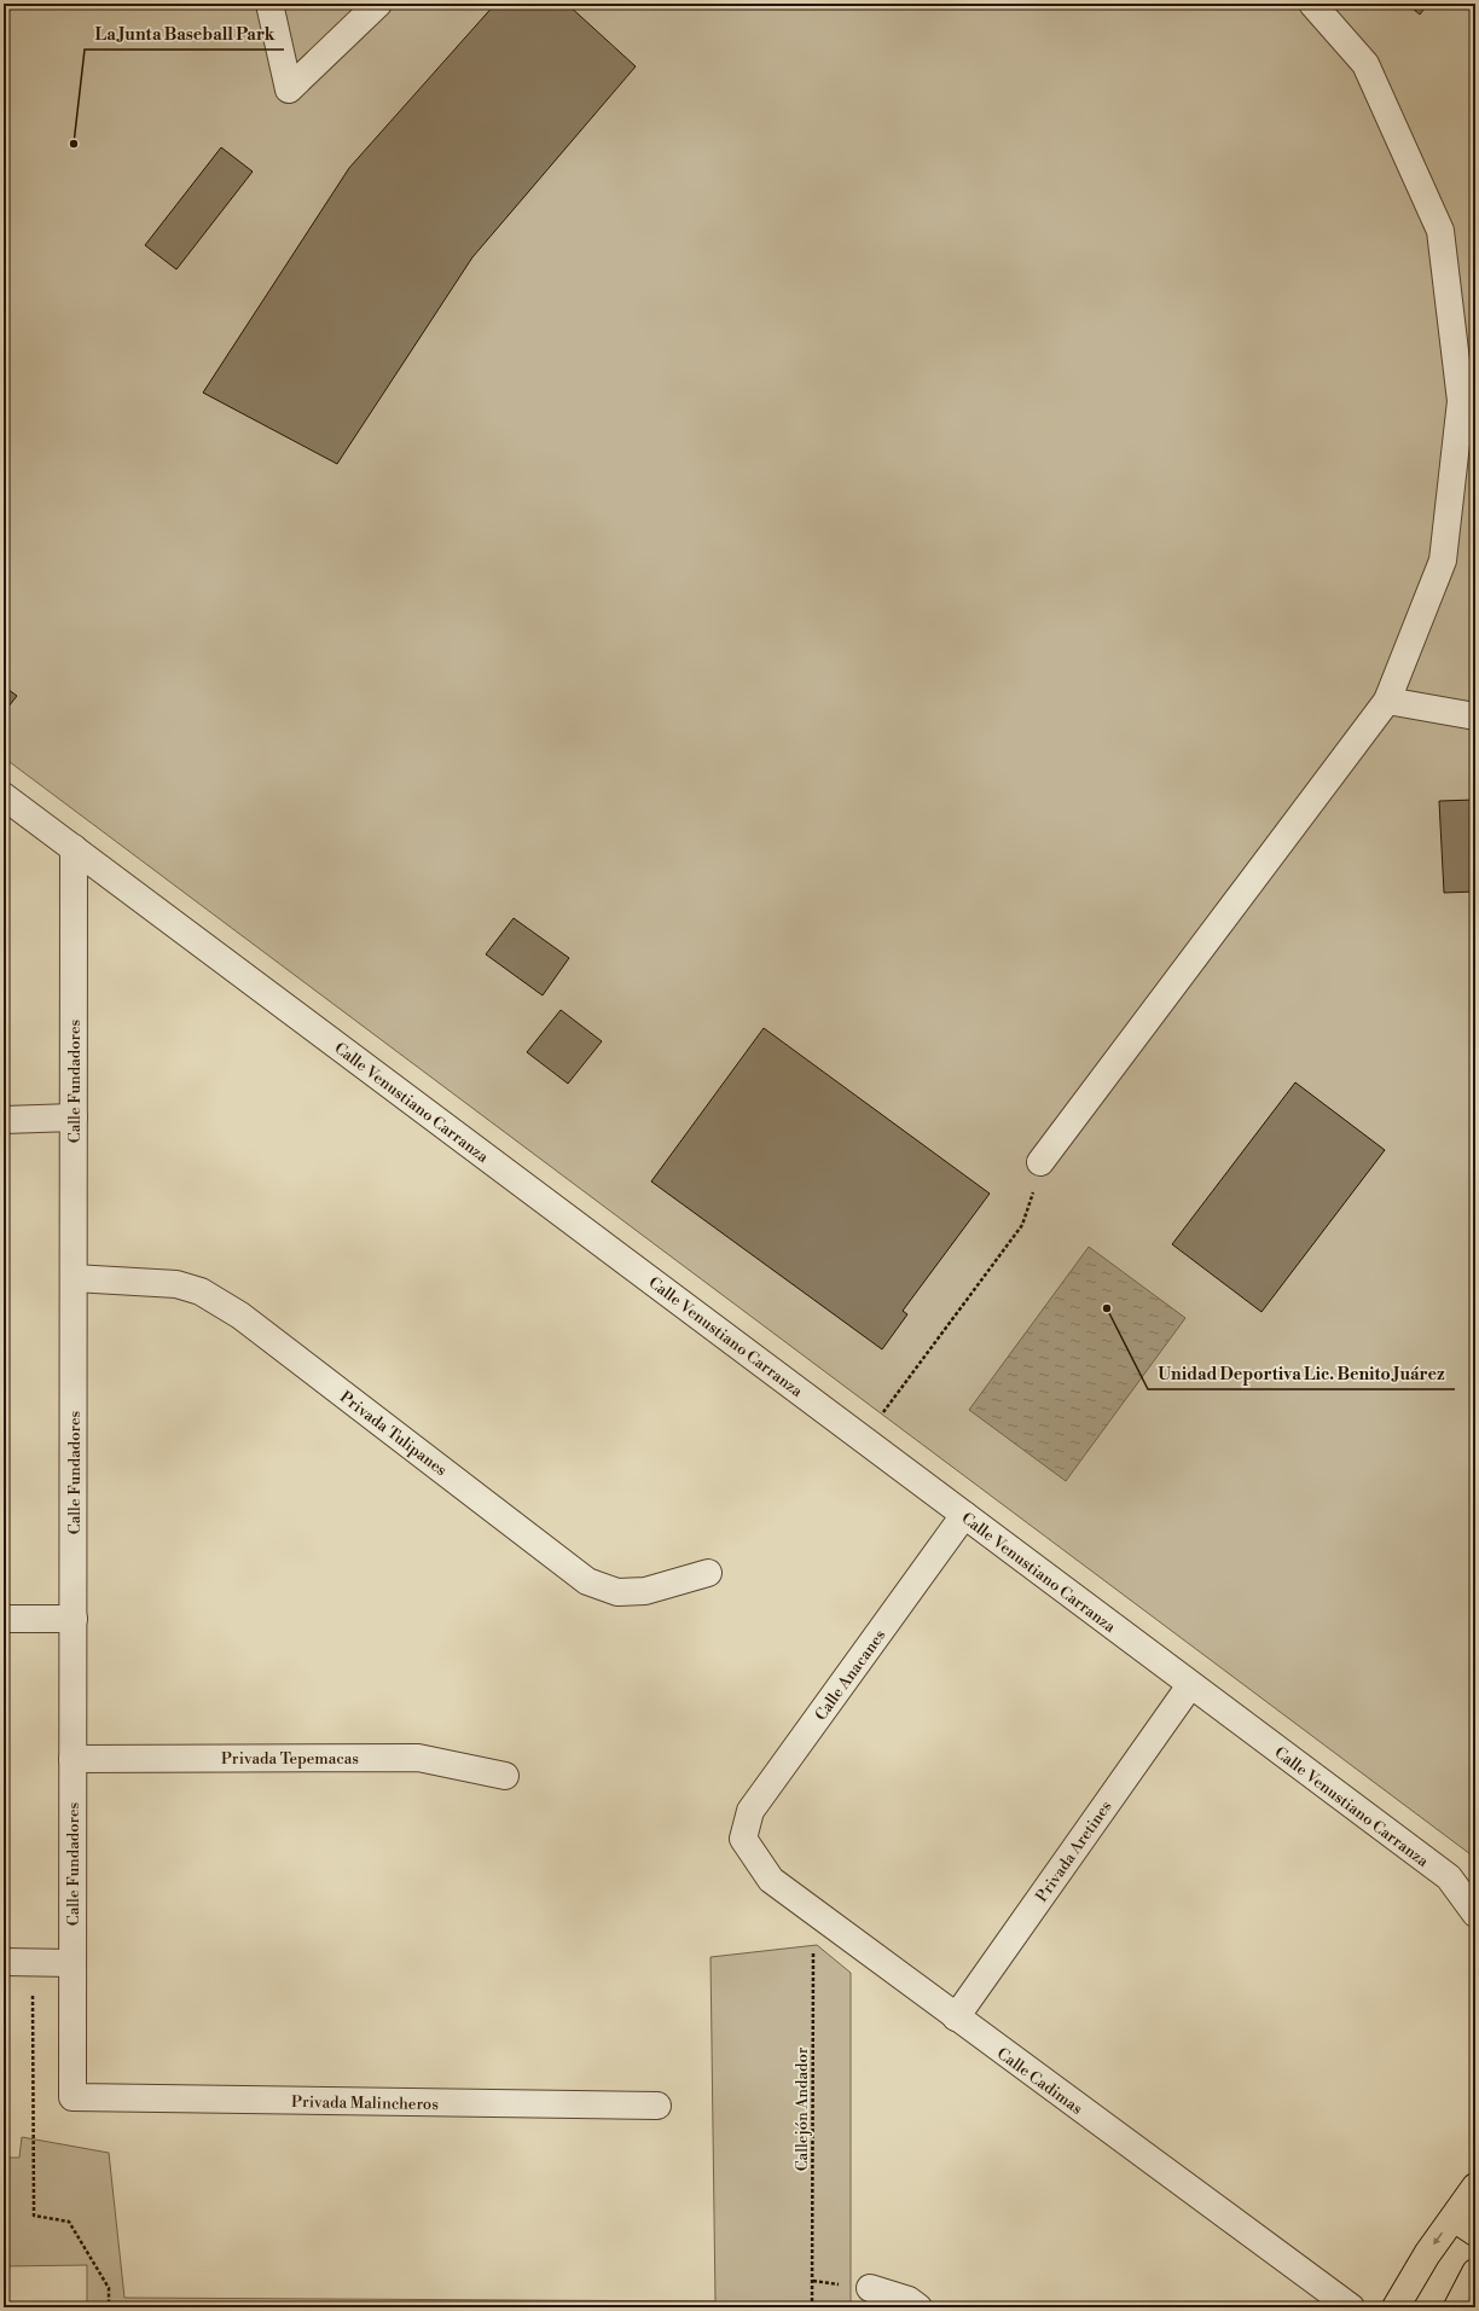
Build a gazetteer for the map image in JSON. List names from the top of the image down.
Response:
{
  "streets": {
    "street": [
      "Calle Fundadores",
      "Calle Venustiano Carranza",
      "Privada Tulipanes",
      "Calle Anacanes",
      "Privada Tepemacas",
      "Privada Aretines",
      "Calle Cadimas",
      "Privada Malincheros"
    ],
    "path": ["Callejón Andador"]
  },
  "crossings": [
    ["Calle Fundadores", "Calle Venustiano Carranza"],
    ["Calle Fundadores", "Privada Tulipanes"],
    ["Calle Fundadores", "Privada Tepemacas"],
    ["Calle Fundadores", "Privada Malincheros"],
    ["Calle Venustiano Carranza", "Calle Anacanes"],
    ["Calle Venustiano Carranza", "Privada Aretines"],
    ["Calle Anacanes", "Calle Cadimas"],
    ["Privada Aretines", "Calle Cadimas"],
    ["Calle Cadimas", "Callejón Andador"]
  ],
  "places": ["La Junta Baseball Park", "Unidad Deportiva Lic. Benito Juárez"]
}
